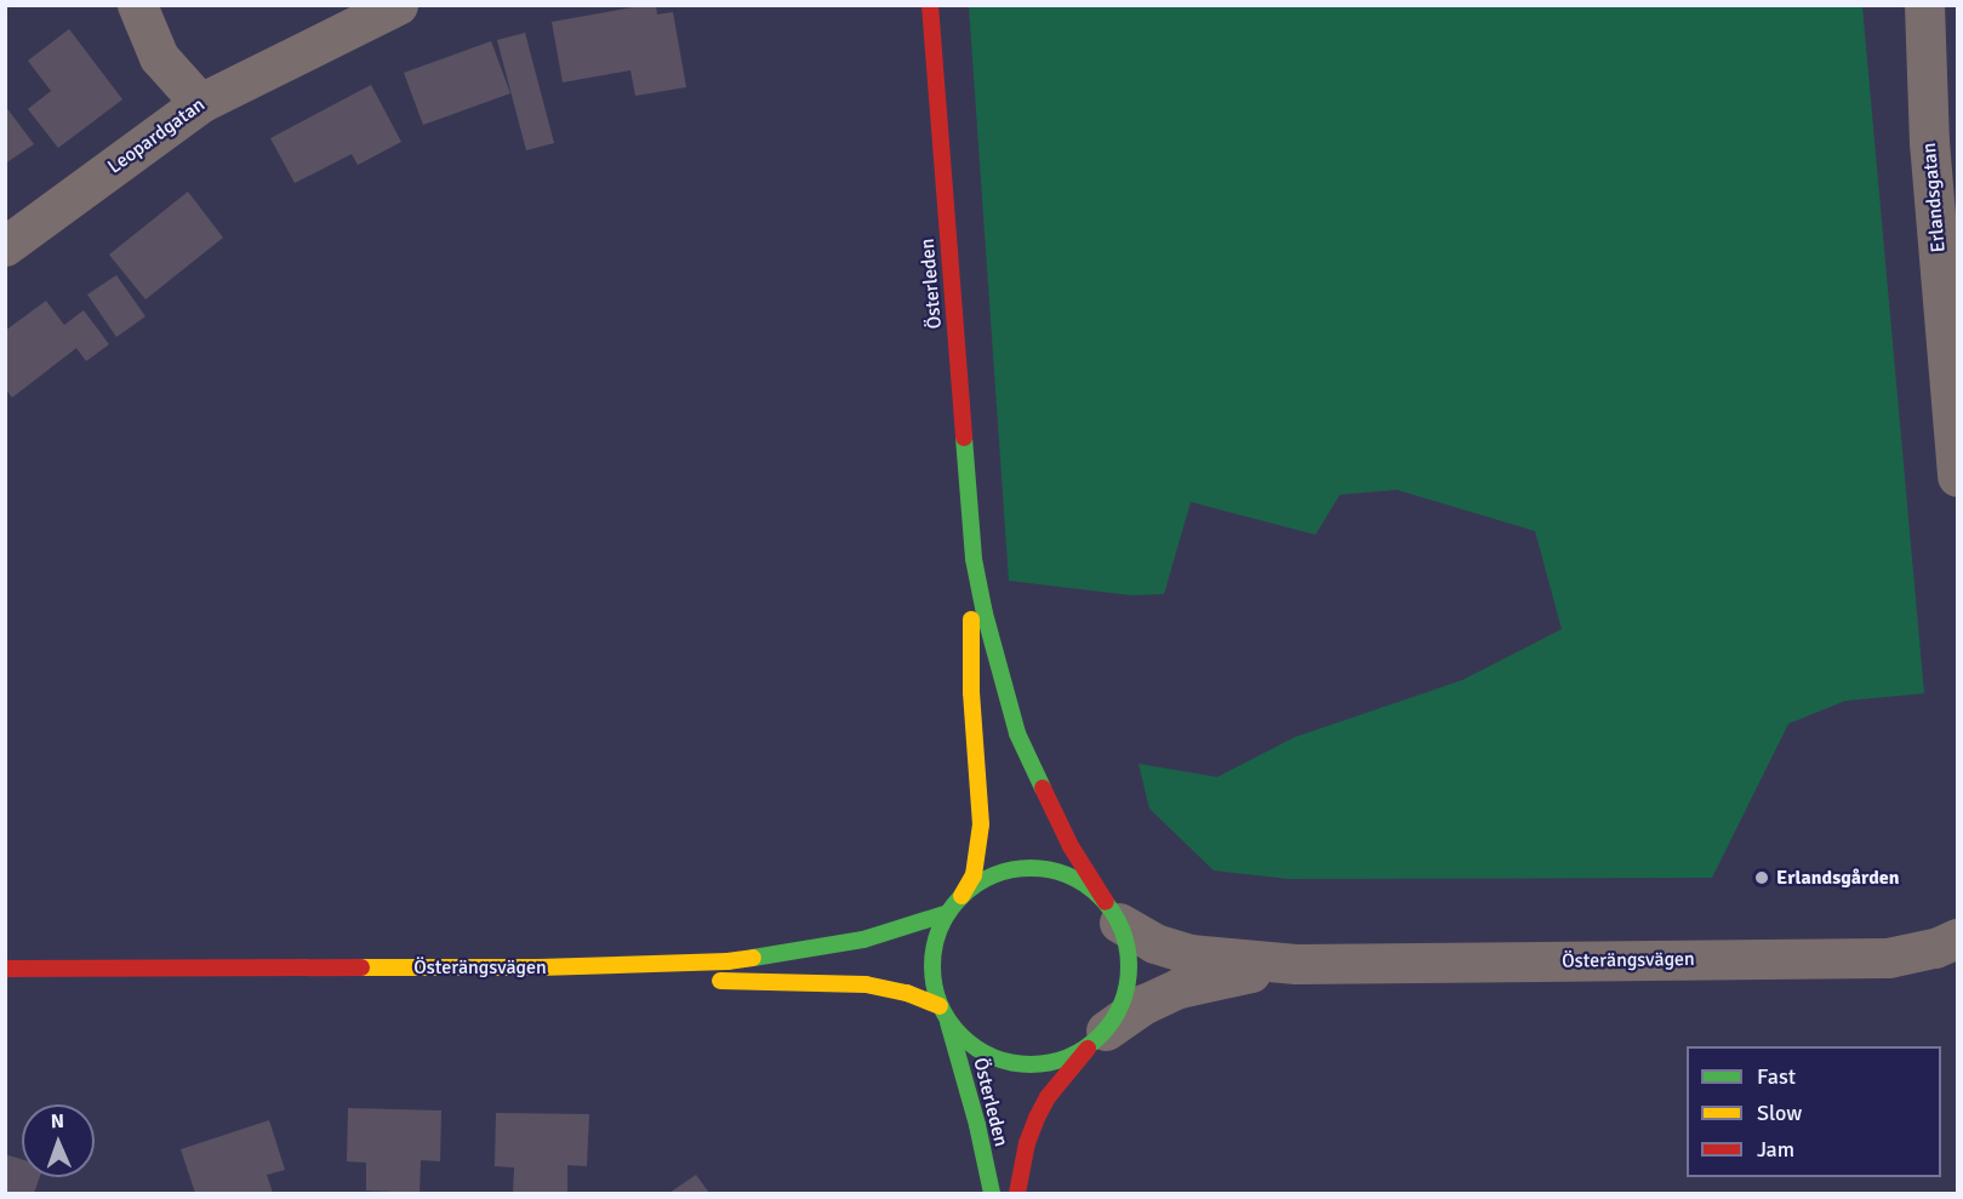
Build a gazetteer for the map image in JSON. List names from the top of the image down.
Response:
{
  "streets": {
    "main road": ["Österleden", "Österängsvägen"],
    "street": ["Leopardgatan", "Erlandsgatan"]
  },
  "crossings": [
    ["Österleden", "Österängsvägen"]
  ],
  "places": ["Erlandsgården"],
  "legend": ["Fast", "Slow", "Jam"],
  "north": "top"
}
